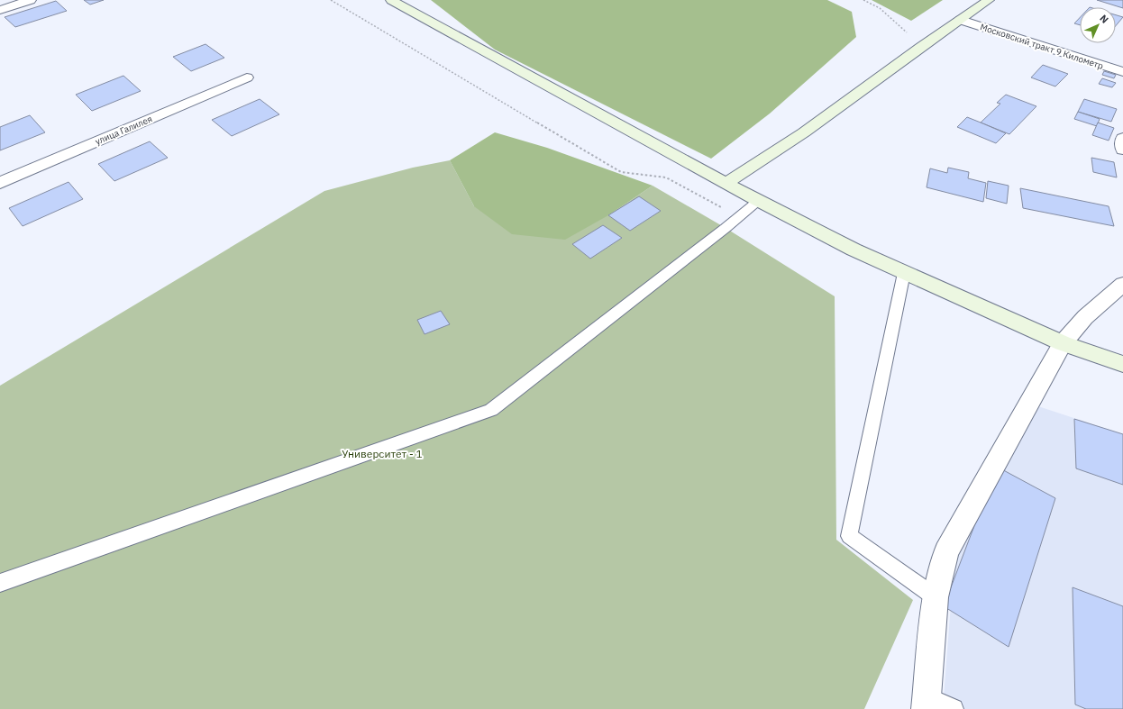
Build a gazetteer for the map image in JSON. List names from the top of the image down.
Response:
{
  "streets": {
    "street": ["Московский тракт 9 Километр", "улица Галилея"]
  },
  "parks": ["Университет - 1"],
  "north": "top right"
}
